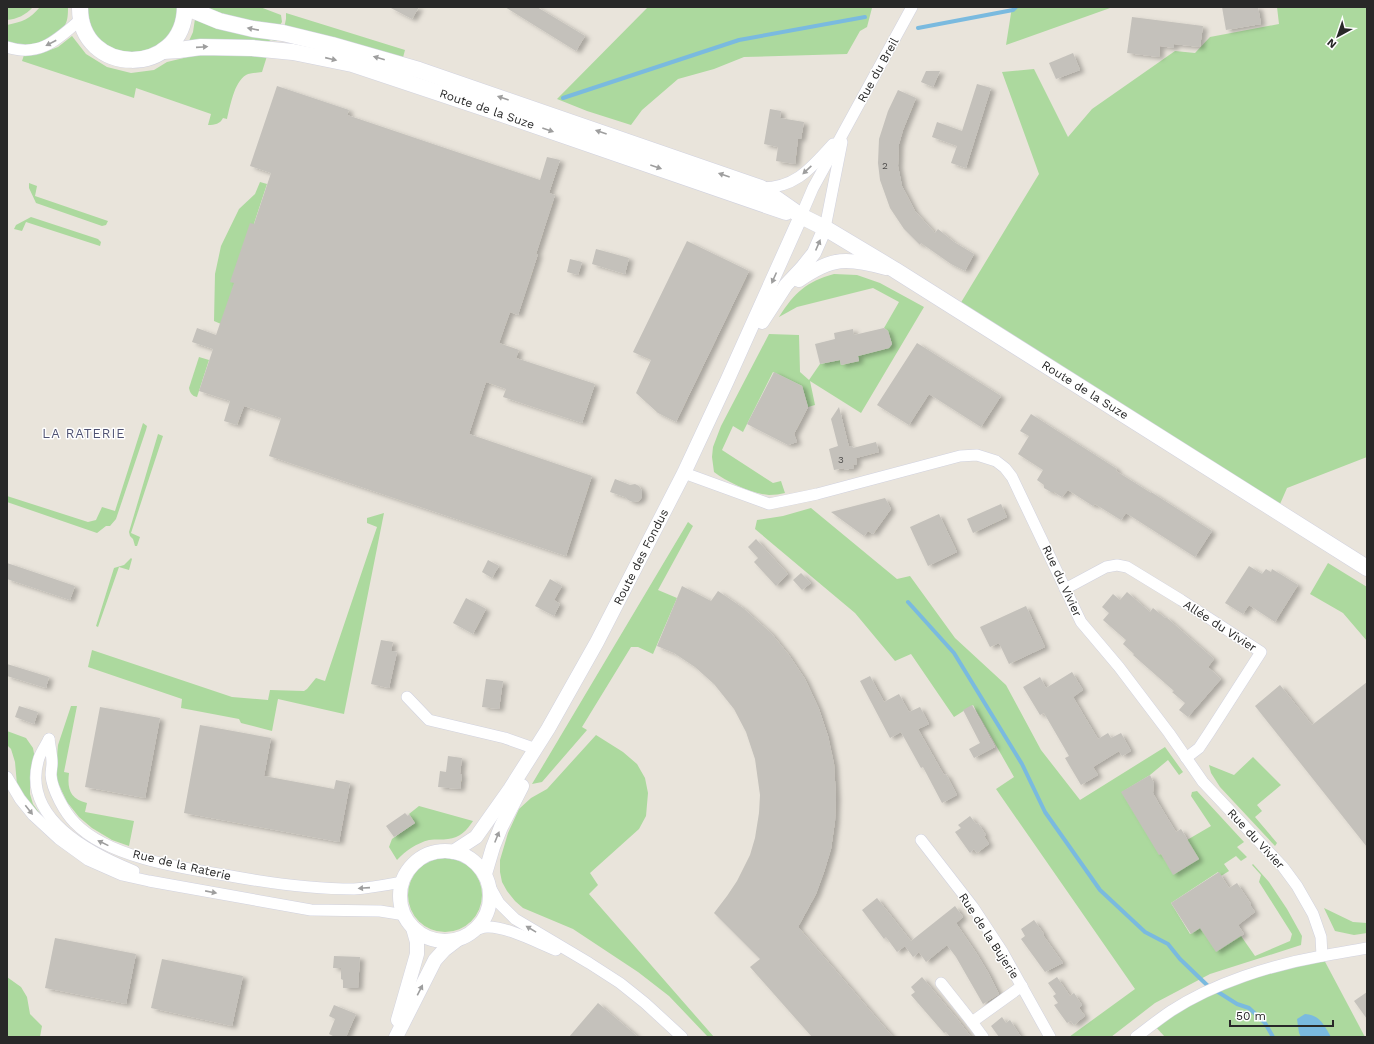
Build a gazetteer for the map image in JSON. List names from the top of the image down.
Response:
{
  "streets": {
    "main road": ["Route de la Suze"],
    "street": [
      "Rue du Breil",
      "Route des Fondus",
      "Rue du Vivier",
      "Allée du Vivier",
      "Rue de la Raterie",
      "Rue de la Bujerie"
    ]
  },
  "crossings": [
    ["Rue du Breil", "Route de la Suze"],
    ["Rue du Breil", "Route des Fondus"],
    ["Route de la Suze", "Route des Fondus"],
    ["Route des Fondus", "Rue du Vivier"],
    ["Route des Fondus", "Rue de la Raterie"],
    ["Rue du Vivier", "Allée du Vivier"]
  ],
  "districts": ["LA RATERIE"],
  "house_numbers": ["2", "3"],
  "scale_bar": "50 m",
  "north": "bottom left"
}
